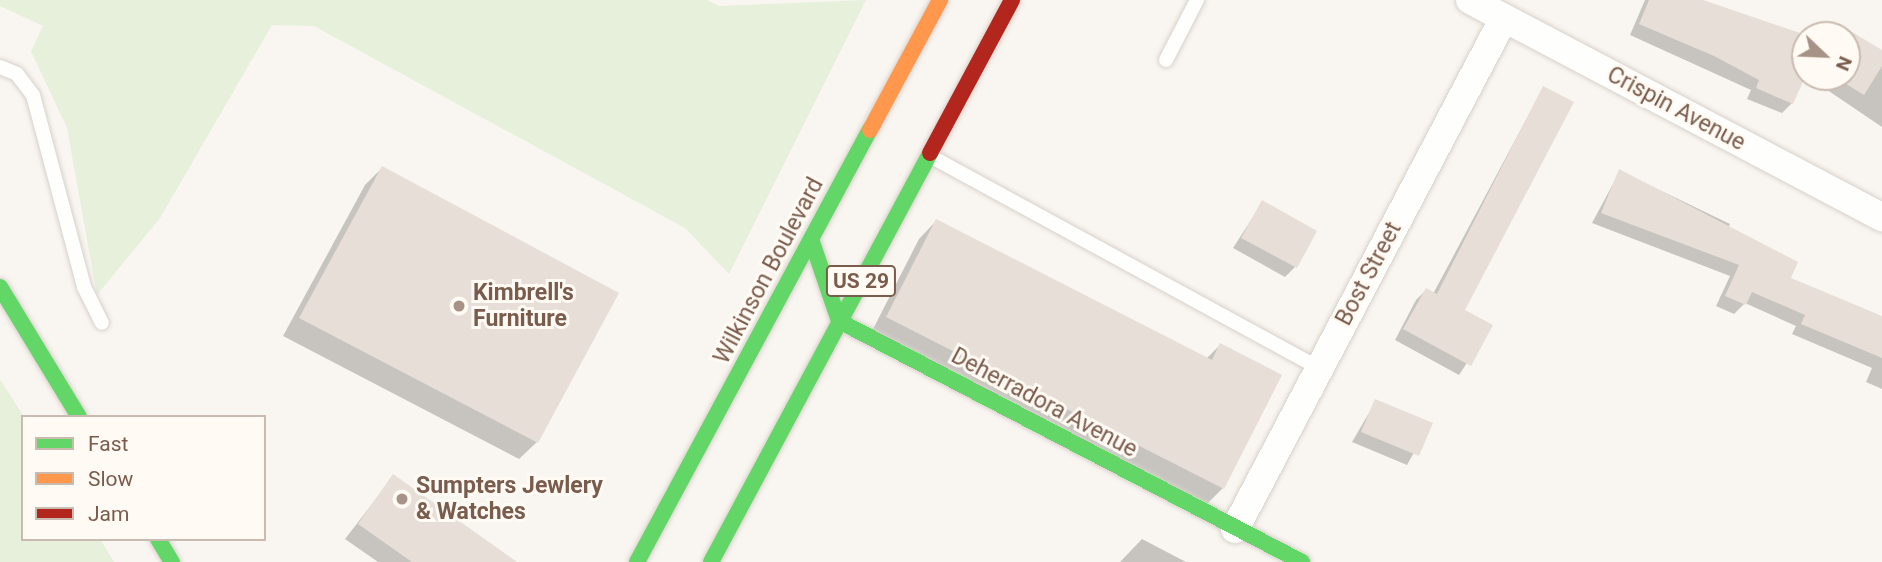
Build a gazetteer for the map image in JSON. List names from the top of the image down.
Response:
{
  "streets": {
    "main road": ["Wilkinson Boulevard", "US 29", "Deherradora Avenue"],
    "street": ["Crispin Avenue", "Bost Street"]
  },
  "crossings": [
    ["Crispin Avenue", "Bost Street"],
    ["Bost Street", "Deherradora Avenue"],
    ["US 29", "Deherradora Avenue"]
  ],
  "places": ["Kimbrell's Furniture", "Sumpters Jewlery & Watches"],
  "legend": ["Fast", "Slow", "Jam"],
  "north": "bottom right"
}
